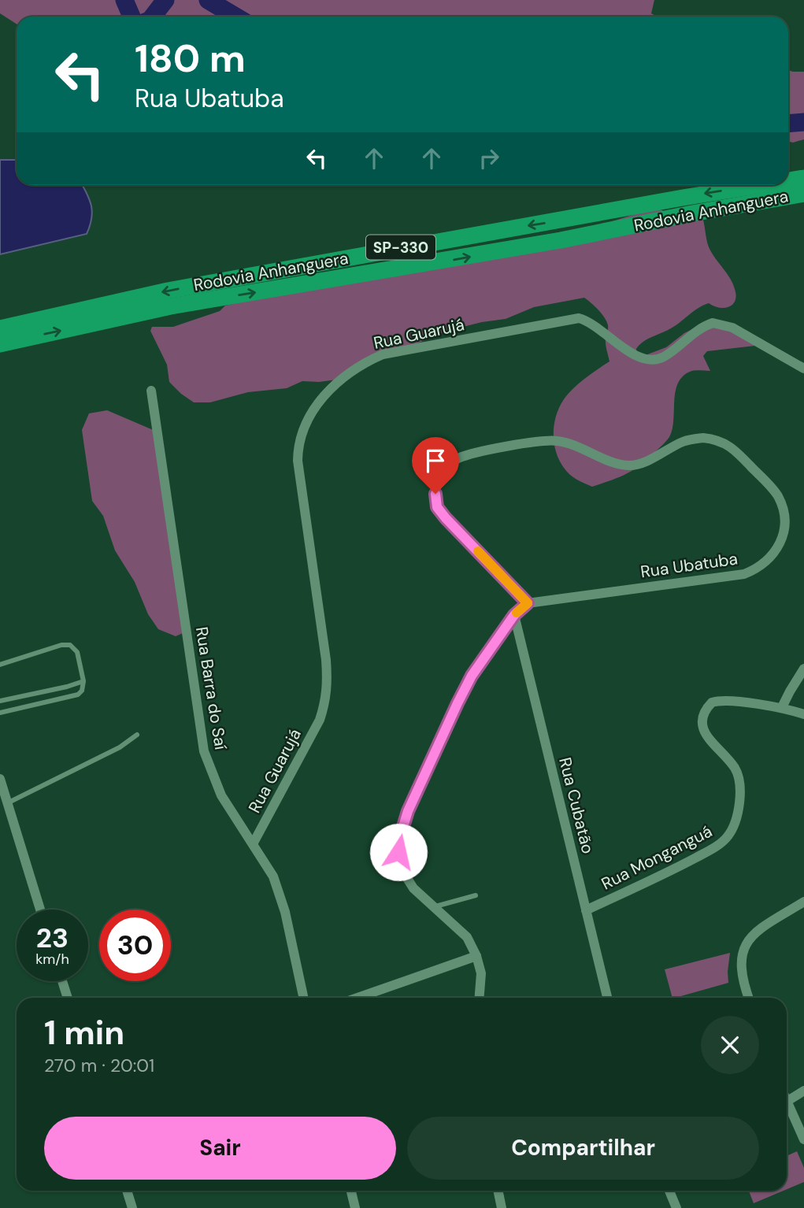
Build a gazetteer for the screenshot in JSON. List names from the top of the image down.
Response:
{
  "streets": {
    "highway": ["Rodovia Anhanguera", "SP-330"],
    "street": [
      "Rua Guarujá",
      "Rua Ubatuba",
      "Rua Barra do Saí",
      "Rua Cubatão",
      "Rua Monganguá"
    ]
  },
  "crossings": [
    ["Rua Guarujá", "Rua Barra do Saí"],
    ["Rua Cubatão", "Rua Monganguá"]
  ],
  "page": {
    "turn": ["180 m", "Rua Ubatuba"],
    "speed": "23 km/h",
    "limit": "30",
    "heading": ["1 min", "270 m · 20:01"],
    "buttons": ["Sair", "Compartilhar"]
  }
}
